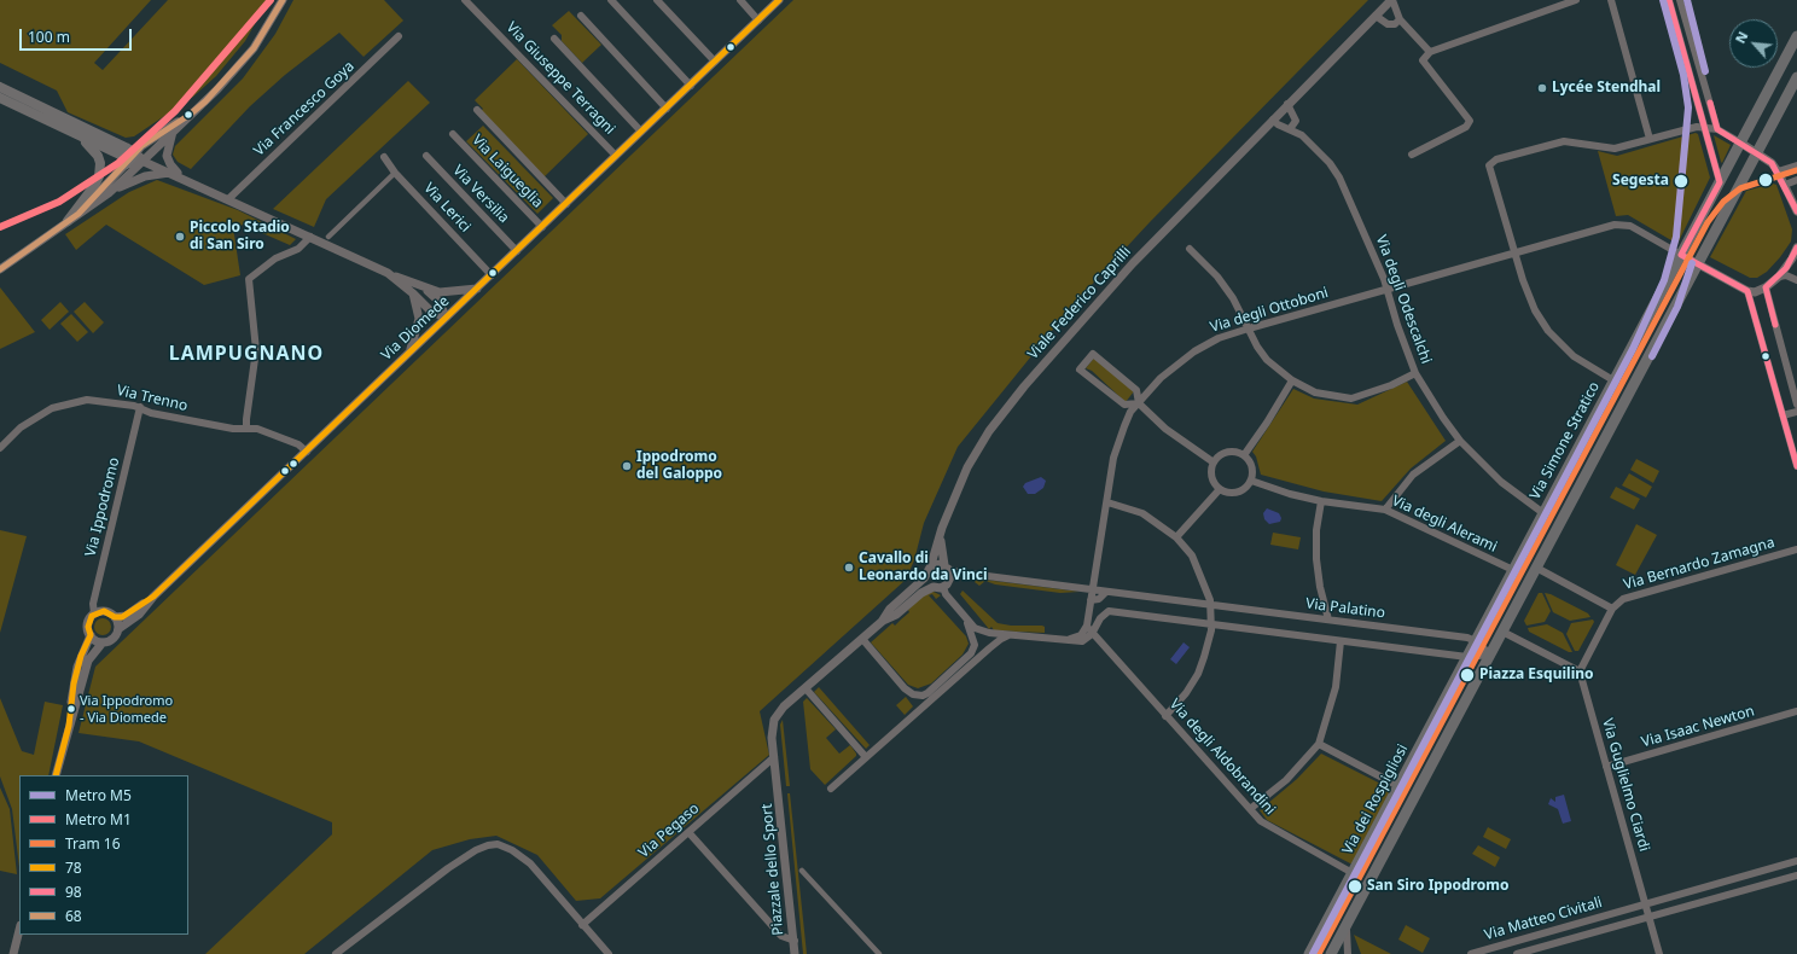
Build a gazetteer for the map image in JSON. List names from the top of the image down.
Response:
{
  "streets": {
    "main road": ["Via Simone Stratico", "Via dei Rospigliosi"],
    "street": [
      "Via Giuseppe Terragni",
      "Via Francesco Goya",
      "Via Laigueglia",
      "Via Versilia",
      "Via Lerici",
      "Via degli Odescalchi",
      "Viale Federico Caprilli",
      "Via degli Ottoboni",
      "Via Diomede",
      "Via Trenno",
      "Via Ippodromo",
      "Via degli Alerami",
      "Via Bernardo Zamagna",
      "Via Palatino",
      "Via Isaac Newton",
      "Via degli Aldobrandini",
      "Via Guglielmo Ciardi",
      "Via Pegaso",
      "Piazzale dello Sport",
      "Via Matteo Civitali"
    ]
  },
  "crossings": [
    ["Via Giuseppe Terragni", "Via Diomede"],
    ["Via Laigueglia", "Via Diomede"],
    ["Via Versilia", "Via Diomede"],
    ["Via Lerici", "Via Diomede"],
    ["Via degli Odescalchi", "Via degli Ottoboni"],
    ["Via degli Odescalchi", "Via Simone Stratico"],
    ["Viale Federico Caprilli", "Piazzale dello Sport"],
    ["Via degli Ottoboni", "Via Simone Stratico"],
    ["Via degli Ottoboni", "Via Palatino"],
    ["Via degli Ottoboni", "Piazzale dello Sport"],
    ["Via Diomede", "Via Trenno"],
    ["Via Diomede", "Via Ippodromo"],
    ["Via Trenno", "Via Ippodromo"],
    ["Via Simone Stratico", "Via degli Alerami"],
    ["Via Simone Stratico", "Via Palatino"],
    ["Via Simone Stratico", "Via dei Rospigliosi"],
    ["Via Palatino", "Via dei Rospigliosi"],
    ["Via Palatino", "Piazzale dello Sport"],
    ["Via Isaac Newton", "Via Guglielmo Ciardi"],
    ["Via degli Aldobrandini", "Via dei Rospigliosi"],
    ["Via Guglielmo Ciardi", "Via Matteo Civitali"],
    ["Via Pegaso", "Piazzale dello Sport"]
  ],
  "districts": ["LAMPUGNANO"],
  "places": [
    "Lycée Stendhal",
    "Segesta",
    "Piccolo Stadio di San Siro",
    "Ippodromo del Galoppo",
    "Cavallo di Leonardo da Vinci",
    "Piazza Esquilino",
    "Via Ippodromo - Via Diomede",
    "San Siro Ippodromo"
  ],
  "lines": [
    "metro line M5",
    "metro line M1",
    "transit line 78",
    "transit line 98",
    "transit line 68",
    "tram line 16"
  ],
  "legend": [
    "Metro M5",
    "Metro M1",
    "Tram 16",
    "78",
    "98",
    "68"
  ],
  "scale_bar": "100 m",
  "north": "top left"
}
